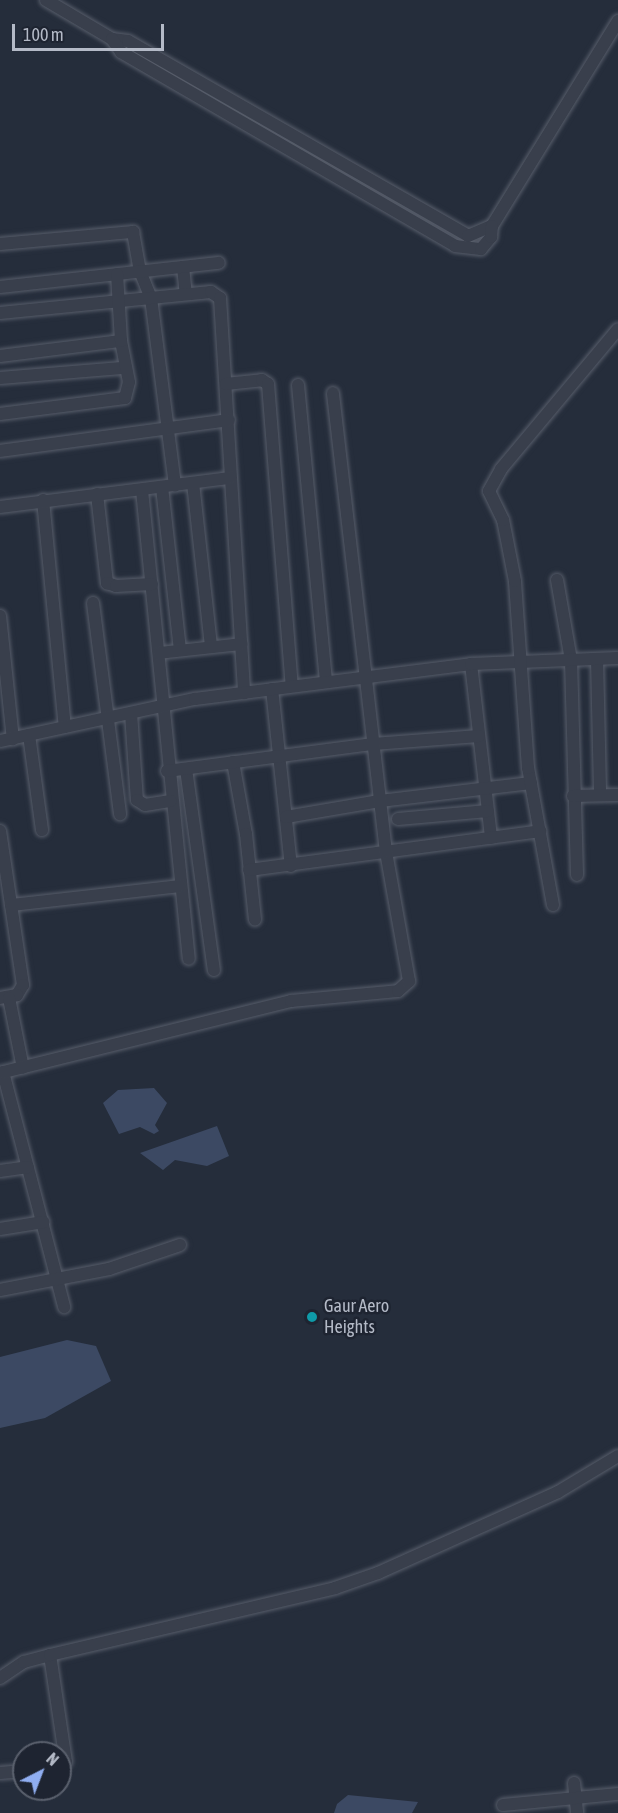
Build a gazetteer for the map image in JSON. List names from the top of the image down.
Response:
{
  "places": ["Gaur Aero Heights"],
  "scale_bar": "100 m",
  "north": "top right"
}
